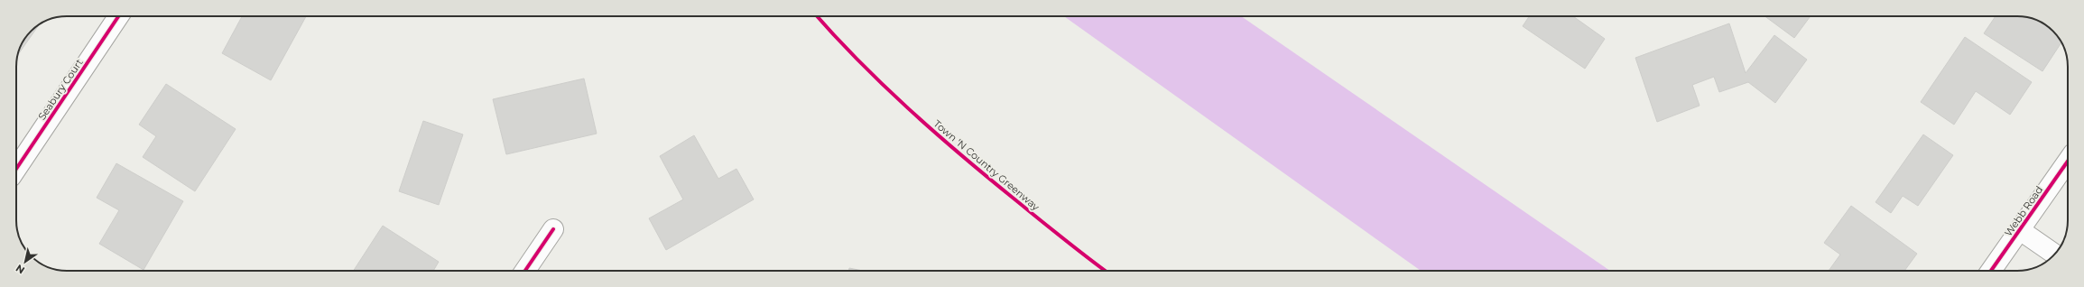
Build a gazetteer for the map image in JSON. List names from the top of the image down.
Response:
{
  "streets": {
    "street": ["Seabury Court", "Webb Road"],
    "cycle path": ["Town 'N Country Greenway"]
  },
  "north": "bottom left"
}
